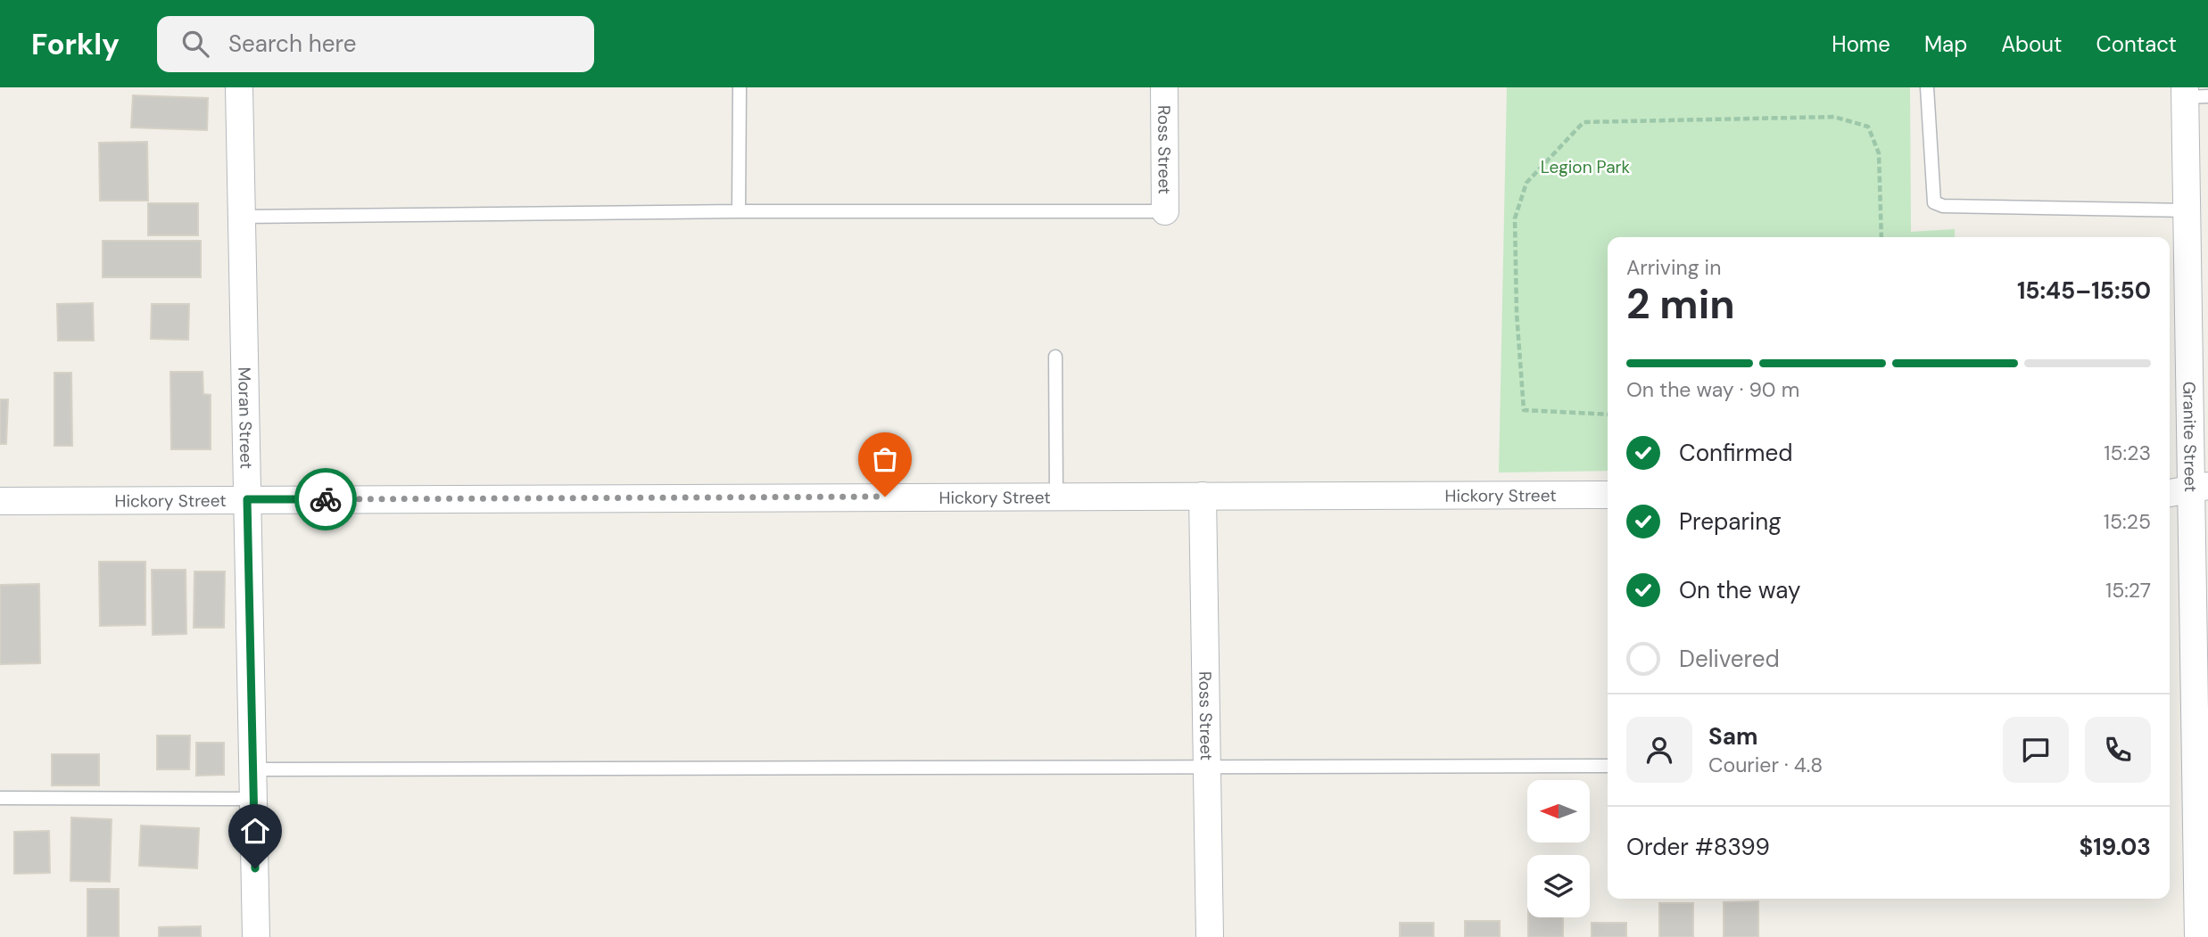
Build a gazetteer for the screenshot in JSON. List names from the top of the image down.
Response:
{
  "streets": {
    "street": [
      "Ross Street",
      "Moran Street",
      "Granite Street",
      "Hickory Street"
    ]
  },
  "crossings": [
    ["Ross Street", "Hickory Street"],
    ["Moran Street", "Hickory Street"]
  ],
  "parks": ["Legion Park"],
  "north": "left",
  "page": {
    "header": "Forkly",
    "search": "Search here",
    "nav": [
      "Home",
      "Map",
      "About",
      "Contact"
    ],
    "heading": ["2 min", "Arriving in", "15:45–15:50"],
    "panel": [
      "Sam",
      "Courier · 4.8",
      "Order #8399",
      "$19.03"
    ],
    "bar": "On the way · 90 m",
    "list": [
      ["Confirmed", "15:23"],
      ["Preparing", "15:25"],
      ["On the way", "15:27"],
      "Delivered"
    ]
  }
}
